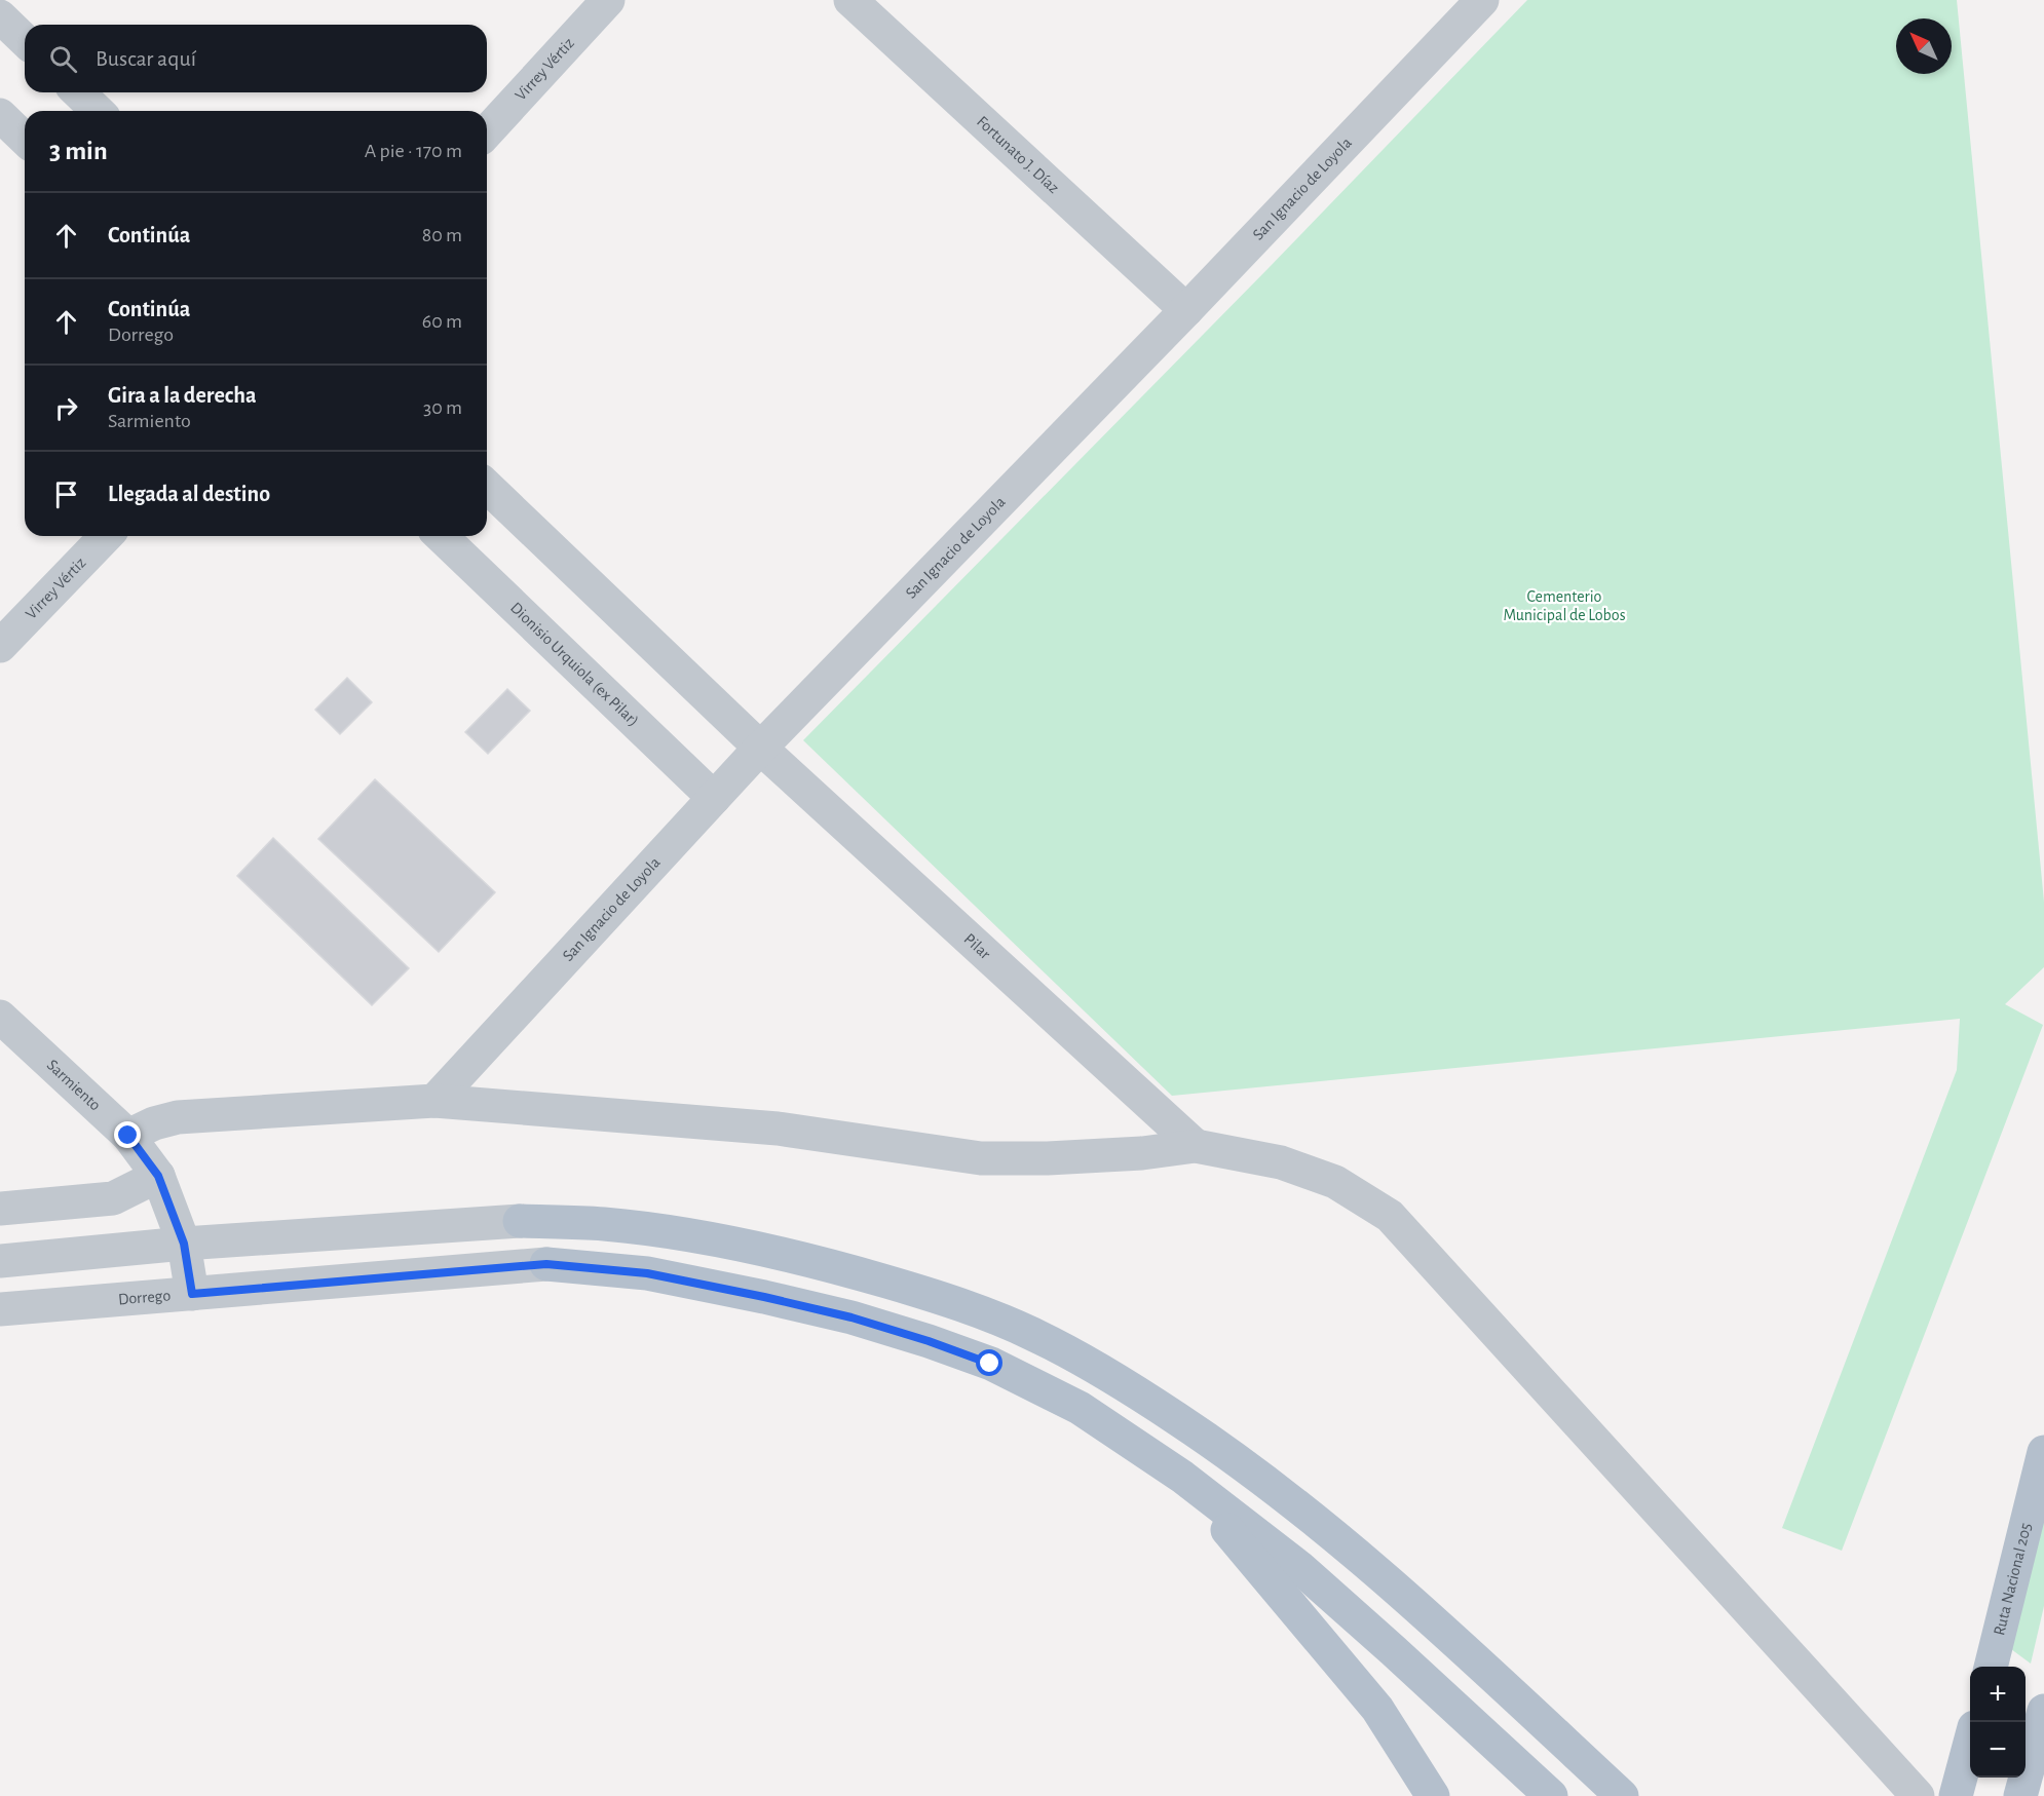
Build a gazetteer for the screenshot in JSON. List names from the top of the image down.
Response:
{
  "streets": {
    "main road": ["Ruta Nacional 205"],
    "street": [
      "Virrey Vértiz",
      "Fortunato J. Díaz",
      "San Ignacio de Loyola",
      "Dionisio Urquiola (ex Pilar)",
      "Pilar",
      "Sarmiento",
      "Dorrego"
    ]
  },
  "crossings": [
    ["Fortunato J. Díaz", "San Ignacio de Loyola"],
    ["San Ignacio de Loyola", "Dionisio Urquiola (ex Pilar)"],
    ["San Ignacio de Loyola", "Pilar"],
    ["Sarmiento", "Dorrego"]
  ],
  "parks": ["Cementerio Municipal de Lobos"],
  "north": "top left",
  "page": {
    "search": "Buscar aquí",
    "heading": ["3 min", "A pie · 170 m"],
    "list": [
      ["Continúa", "80 m"],
      ["Continúa", "Dorrego", "60 m"],
      ["Gira a la derecha", "Sarmiento", "30 m"],
      "Llegada al destino"
    ],
    "map_buttons": ["+", "−"]
  }
}
